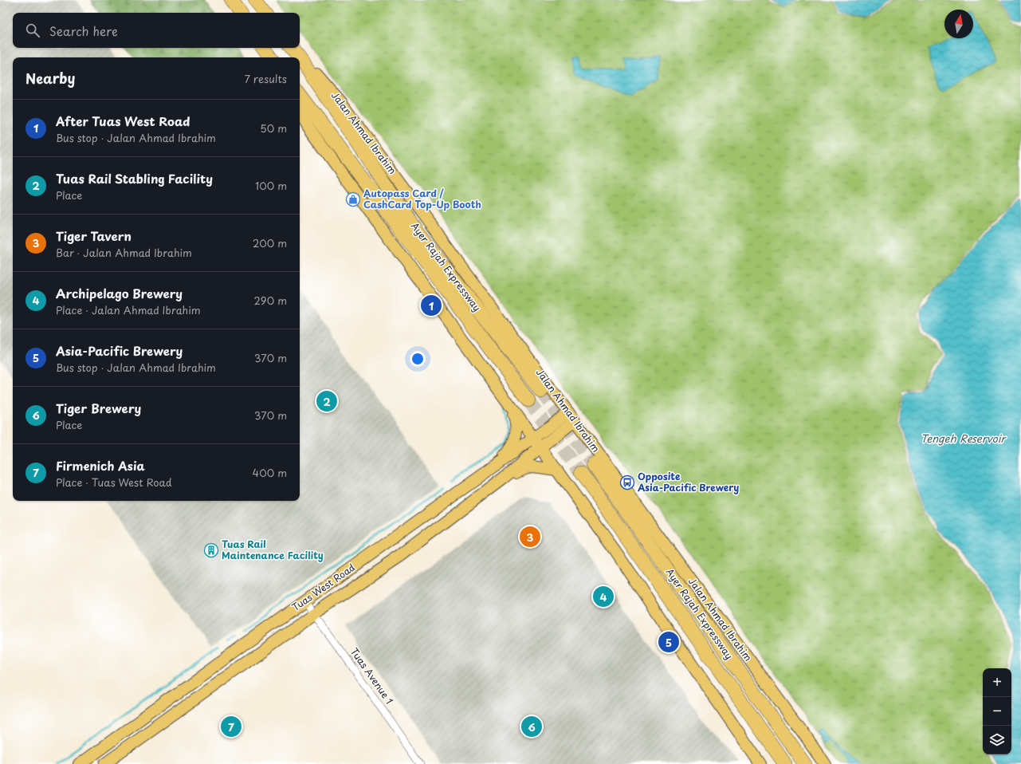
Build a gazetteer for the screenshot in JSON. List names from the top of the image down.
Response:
{
  "streets": {
    "highway": ["Ayer Rajah Expressway"],
    "main road": ["Jalan Ahmad Ibrahim", "Tuas West Road"],
    "street": ["Tuas Avenue 1"]
  },
  "crossings": [
    ["Jalan Ahmad Ibrahim", "Ayer Rajah Expressway"],
    ["Jalan Ahmad Ibrahim", "Tuas West Road"],
    ["Tuas West Road", "Tuas Avenue 1"]
  ],
  "water": ["Tengeh Reservoir"],
  "places": {
    "shop": ["Autopass Card / CashCard Top-Up Booth"],
    "bus stop": ["Opposite Asia-Pacific Brewery"],
    "building": ["Tuas Rail Maintenance Facility"]
  },
  "north": "top",
  "page": {
    "search": "Search here",
    "heading": ["Nearby", "7 results"],
    "list": [
      {
        "mark": "1",
        "name": "After Tuas West Road",
        "note": "Bus stop · Jalan Ahmad Ibrahim",
        "value": "50 m"
      },
      {
        "mark": "2",
        "name": "Tuas Rail Stabling Facility",
        "note": "Place",
        "value": "100 m"
      },
      {
        "mark": "3",
        "name": "Tiger Tavern",
        "note": "Bar · Jalan Ahmad Ibrahim",
        "value": "200 m"
      },
      {
        "mark": "4",
        "name": "Archipelago Brewery",
        "note": "Place · Jalan Ahmad Ibrahim",
        "value": "290 m"
      },
      {
        "mark": "5",
        "name": "Asia-Pacific Brewery",
        "note": "Bus stop · Jalan Ahmad Ibrahim",
        "value": "370 m"
      },
      {
        "mark": "6",
        "name": "Tiger Brewery",
        "note": "Place",
        "value": "370 m"
      },
      {
        "mark": "7",
        "name": "Firmenich Asia",
        "note": "Place · Tuas West Road",
        "value": "400 m"
      }
    ],
    "pins": [
      "1",
      "2",
      "3",
      "4",
      "5",
      "6",
      "7"
    ],
    "map_buttons": ["+", "−"]
  }
}
